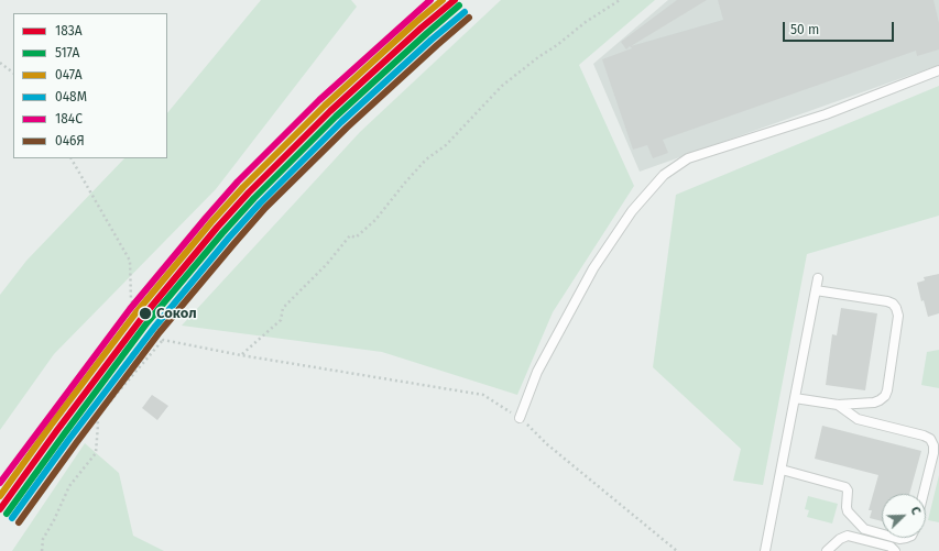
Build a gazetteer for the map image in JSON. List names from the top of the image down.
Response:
{
  "places": ["Сокол"],
  "lines": [
    "transit line 183А",
    "transit line 047А",
    "transit line 184С",
    "transit line 517А",
    "transit line 048М",
    "transit line 046Я"
  ],
  "legend": [
    "183А",
    "517А",
    "047А",
    "048М",
    "184С",
    "046Я"
  ],
  "scale_bar": "50 m",
  "north": "top right"
}
